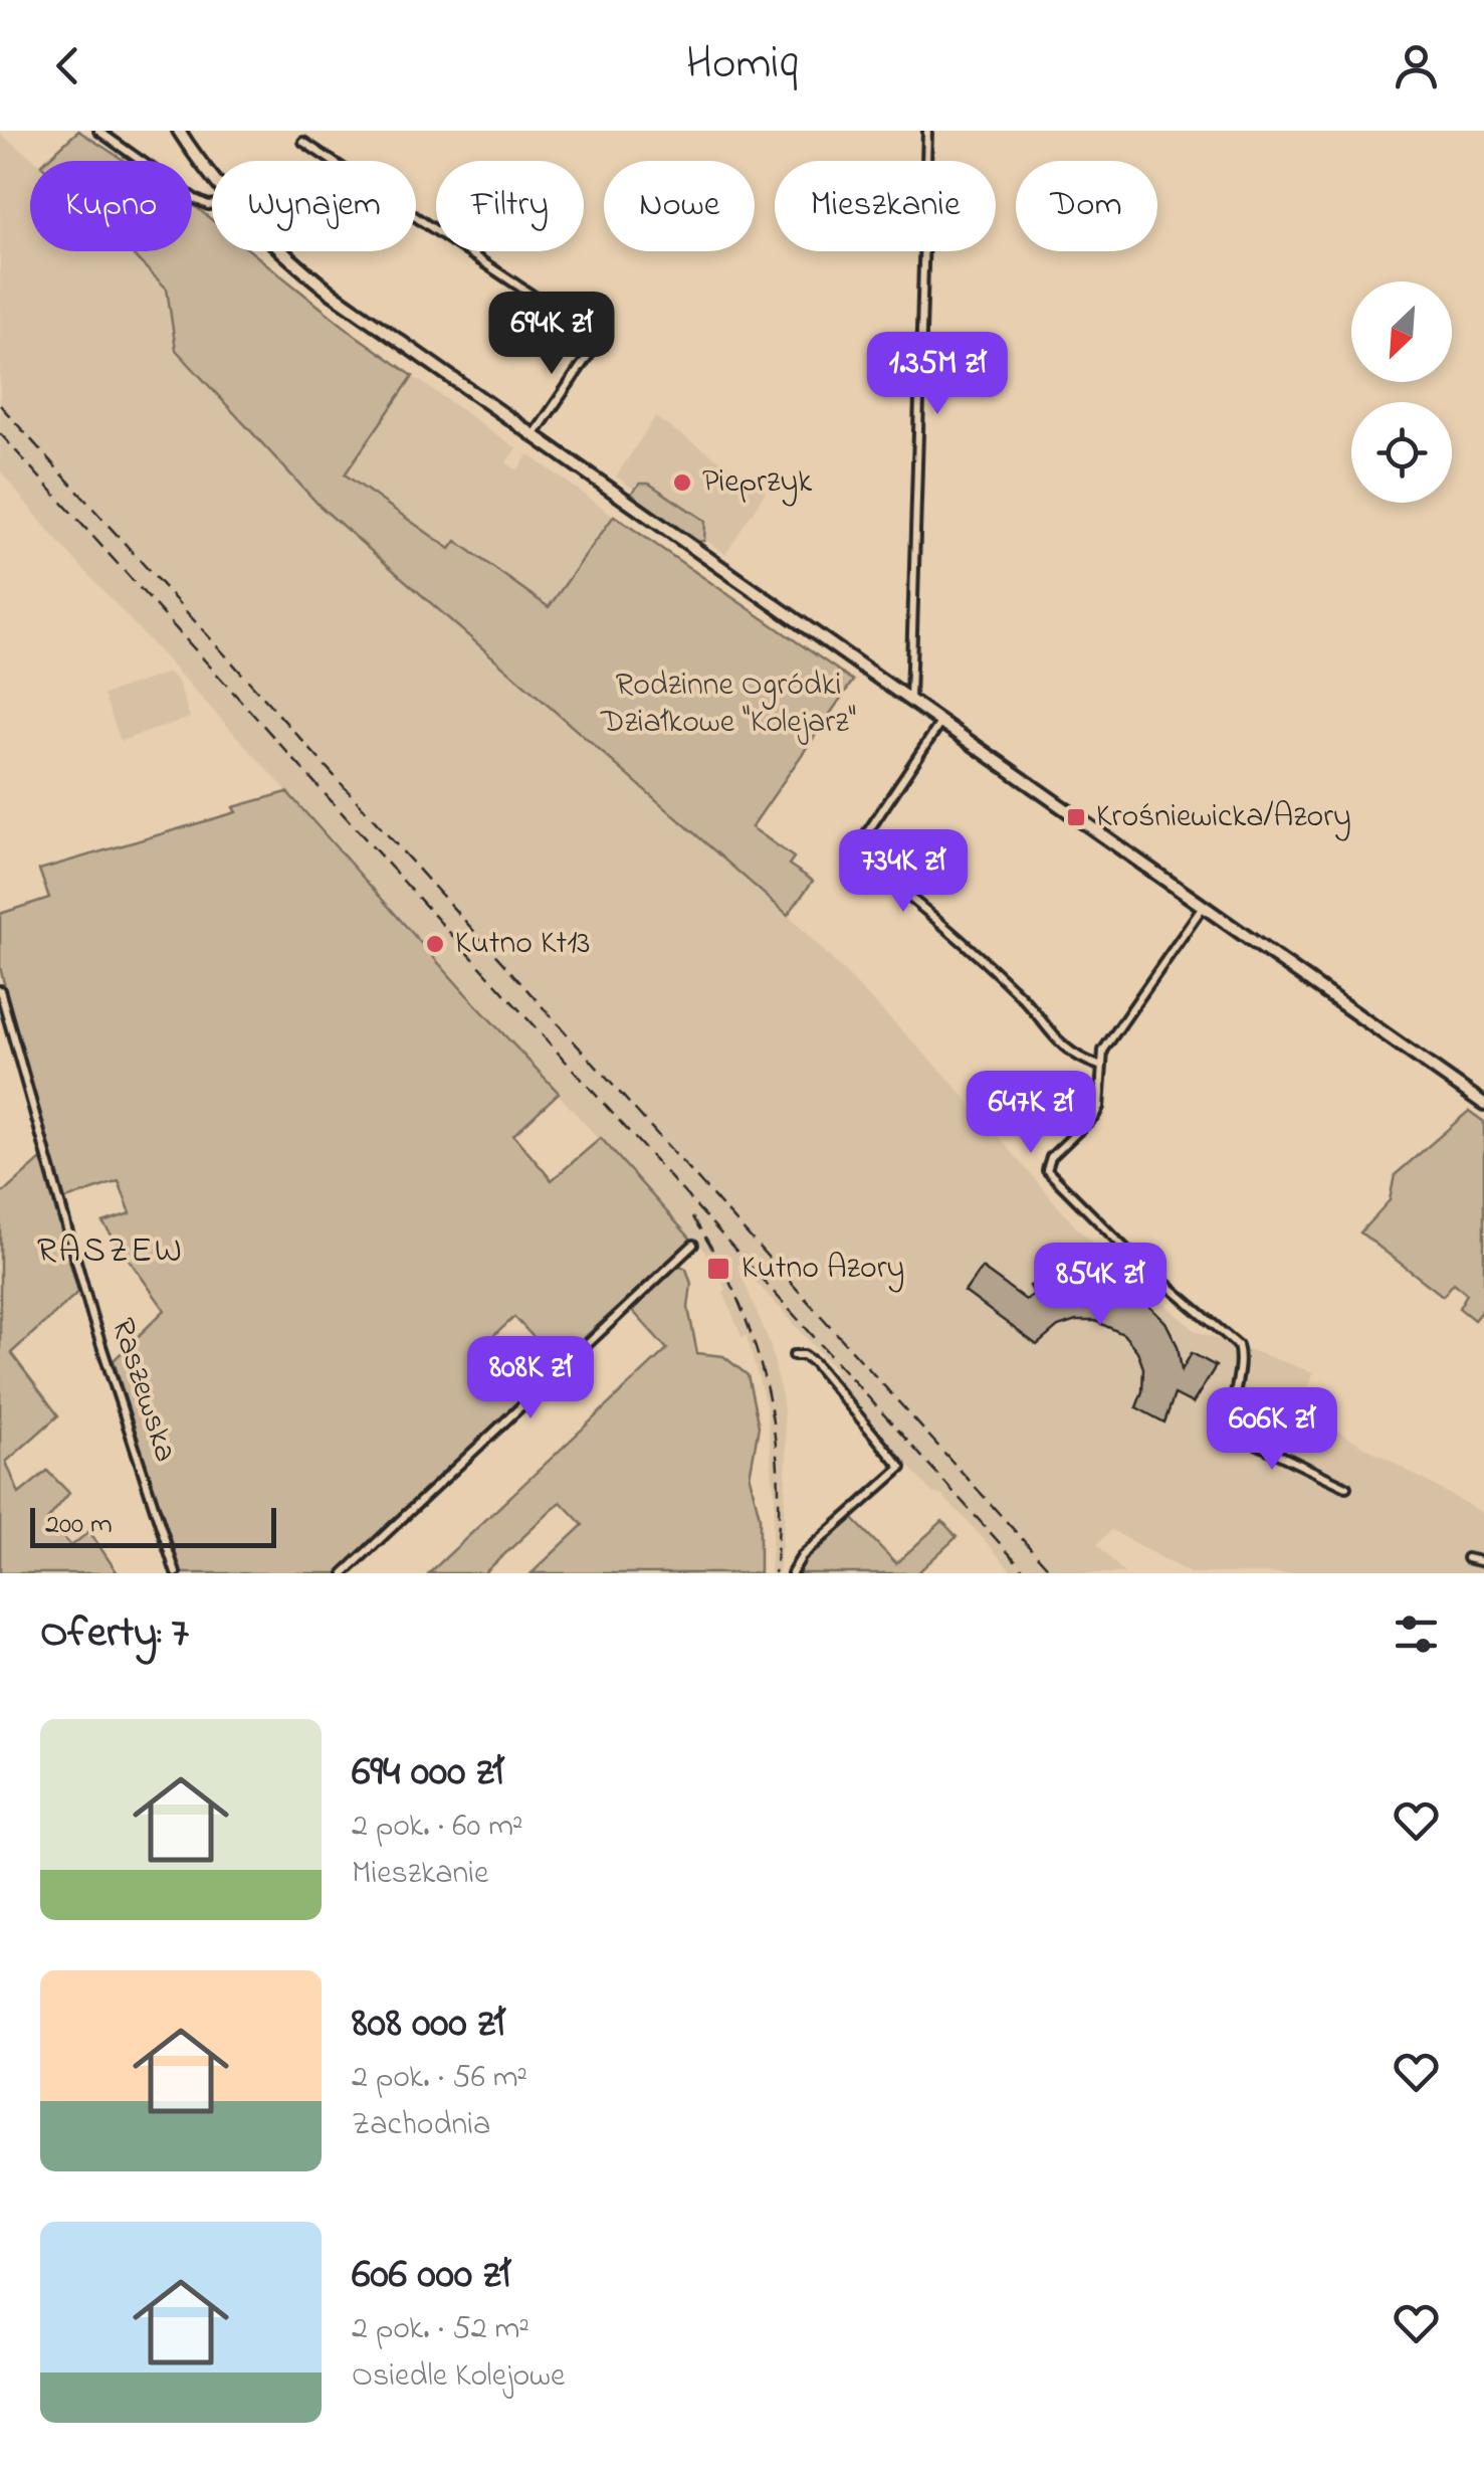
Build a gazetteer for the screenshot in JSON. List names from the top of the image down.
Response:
{
  "streets": {
    "street": ["Raszewska"]
  },
  "districts": ["RASZEW"],
  "parks": ["Rodzinne Ogródki Działkowe \"Kolejarz\""],
  "places": {
    "other": ["Pieprzyk", "Kutno Kt13"],
    "transit": ["Krośniewicka/Azory", "Kutno Azory"]
  },
  "scale_bar": "200 m",
  "north": "bottom left",
  "page": {
    "header": "Homiq",
    "chip": [
      "Kupno",
      "Wynajem",
      "Filtry",
      "Nowe",
      "Mieszkanie",
      "Dom"
    ],
    "price": [
      "694K zł",
      "1.35M zł",
      "734K zł",
      "647K zł",
      "854K zł",
      "808K zł",
      "606K zł"
    ],
    "scale": "200 m",
    "heading": "Oferty: 7",
    "list": [
      {
        "name": "694 000 zł",
        "note": "2 pok. · 60 m² · Mieszkanie"
      },
      {
        "name": "808 000 zł",
        "note": "2 pok. · 56 m² · Zachodnia"
      },
      {
        "name": "606 000 zł",
        "note": "2 pok. · 52 m² · Osiedle Kolejowe"
      }
    ]
  }
}
